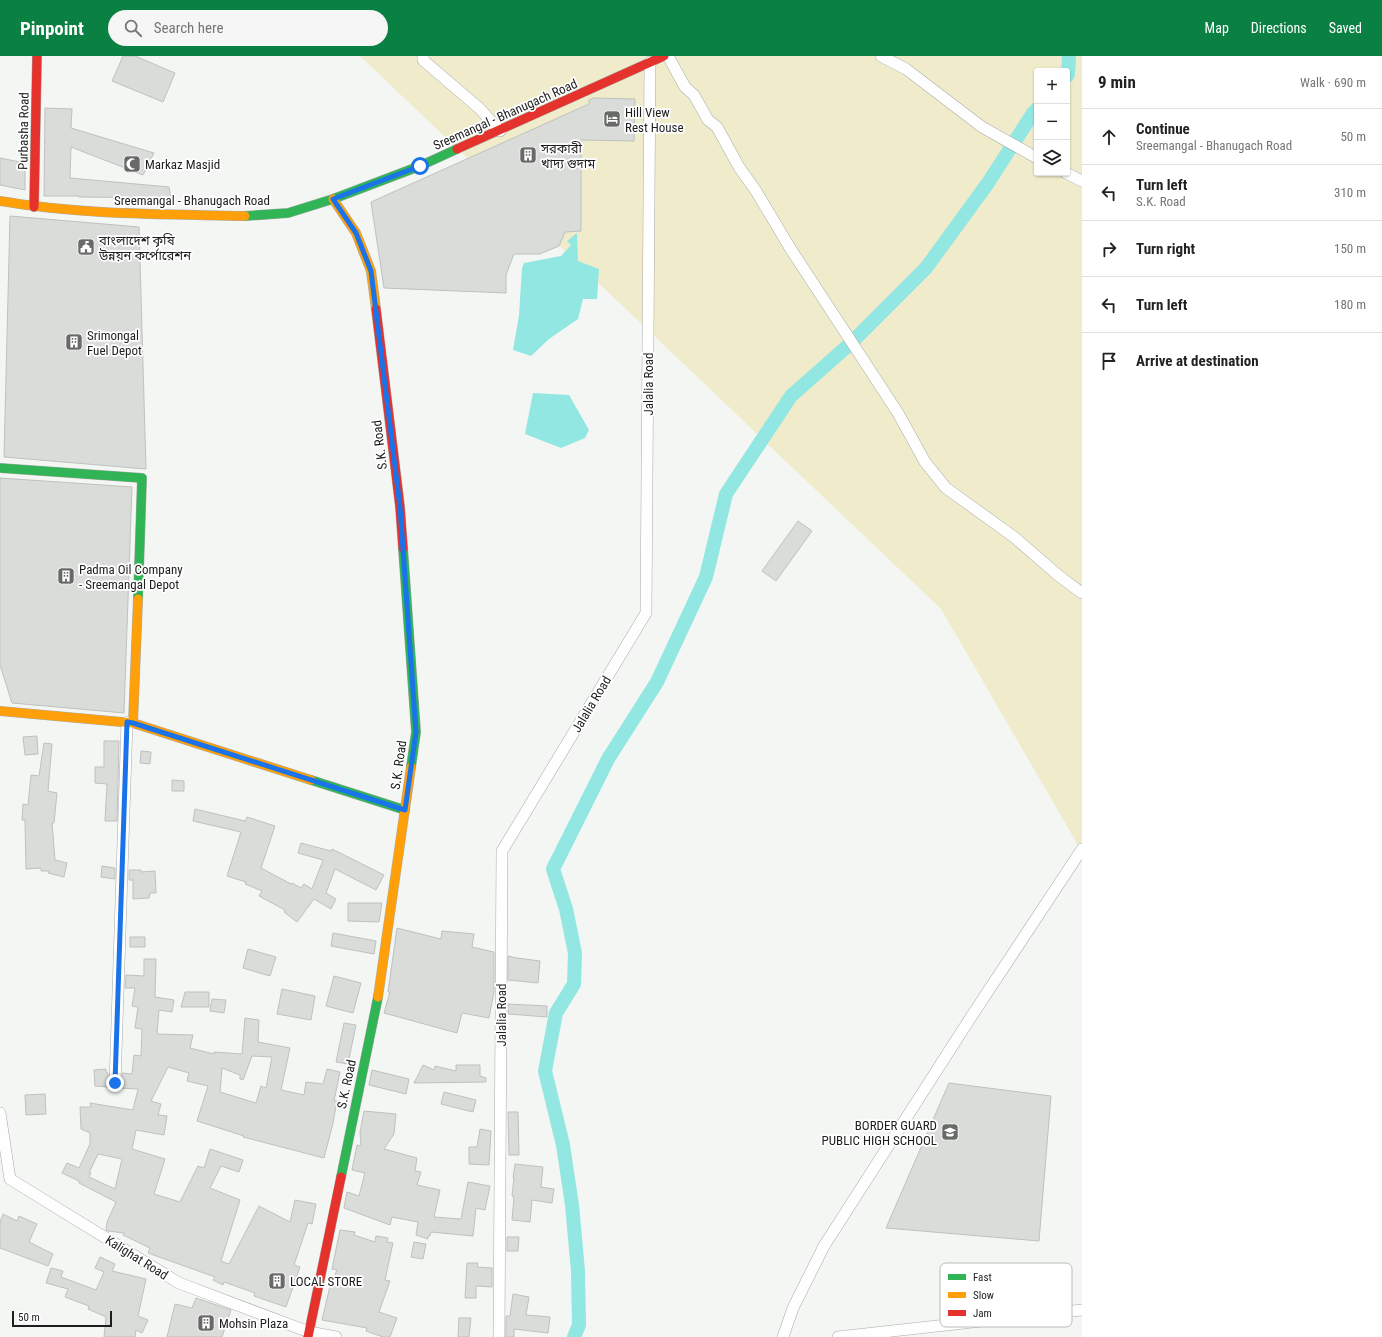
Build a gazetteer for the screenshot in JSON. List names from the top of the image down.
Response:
{
  "streets": {
    "main road": ["Sreemangal - Bhanugach Road", "Purbasha Road", "S.K. Road"],
    "street": ["Jalalia Road", "Kalighat Road"]
  },
  "crossings": [
    ["Sreemangal - Bhanugach Road", "Purbasha Road"],
    ["Sreemangal - Bhanugach Road", "Jalalia Road"],
    ["Sreemangal - Bhanugach Road", "S.K. Road"],
    ["S.K. Road", "Kalighat Road"]
  ],
  "places": {
    "hotel": ["Hill View Rest House"],
    "building": [
      "সরকারী খাদ্য গুদাম",
      "Srimongal Fuel Depot",
      "Padma Oil Company - Sreemangal Depot",
      "LOCAL STORE",
      "Mohsin Plaza"
    ],
    "mosque": ["Markaz Masjid"],
    "public building": ["বাংলাদেশ কৃষি উন্নয়ন কর্পোরেশন"],
    "school or university": ["BORDER GUARD PUBLIC HIGH SCHOOL"]
  },
  "legend": ["Fast", "Slow", "Jam"],
  "scale_bar": "50 m",
  "page": {
    "header": "Pinpoint",
    "search": "Search here",
    "nav": ["Map", "Directions", "Saved"],
    "heading": ["9 min", "Walk · 690 m"],
    "map_buttons": ["+", "−"],
    "list": [
      ["Continue", "Sreemangal - Bhanugach Road", "50 m"],
      ["Turn left", "S.K. Road", "310 m"],
      ["Turn right", "150 m"],
      ["Turn left", "180 m"],
      "Arrive at destination"
    ],
    "scale": "50 m"
  }
}
